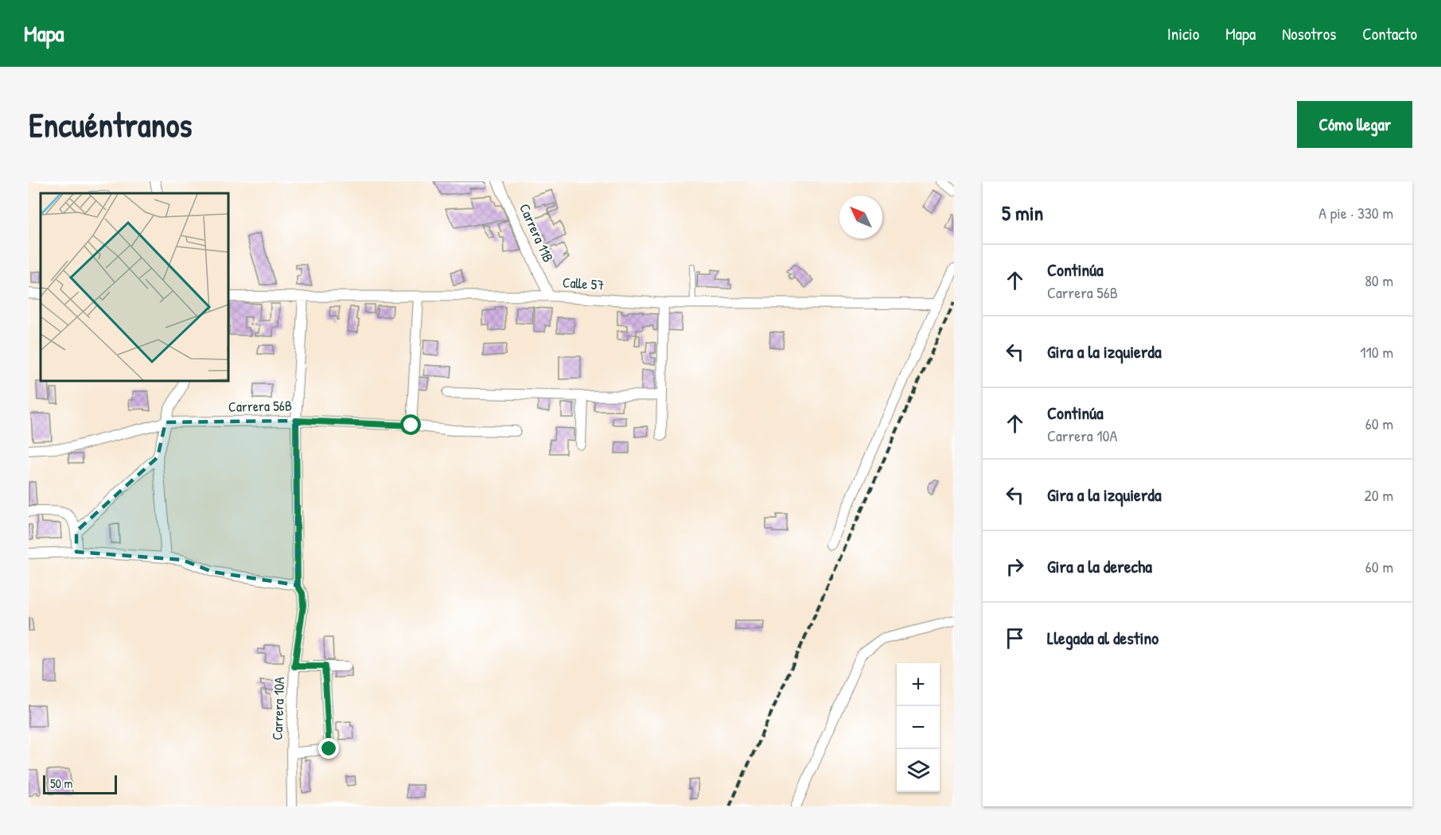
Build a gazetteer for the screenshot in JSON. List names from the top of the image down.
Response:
{
  "streets": {
    "street": [
      "Carrera 11B",
      "Calle 57",
      "Carrera 56B",
      "Carrera 10A"
    ]
  },
  "crossings": [
    ["Carrera 11B", "Calle 57"],
    ["Calle 57", "Carrera 10A"],
    ["Carrera 56B", "Carrera 10A"]
  ],
  "scale_bar": "50 m",
  "north": "top left",
  "page": {
    "header": "Mapa",
    "nav": [
      "Inicio",
      "Mapa",
      "Nosotros",
      "Contacto"
    ],
    "buttons": "Cómo llegar",
    "title": "Encuéntranos",
    "heading": ["5 min", "A pie · 330 m"],
    "list": [
      ["Continúa", "Carrera 56B", "80 m"],
      ["Gira a la izquierda", "110 m"],
      ["Continúa", "Carrera 10A", "60 m"],
      ["Gira a la izquierda", "20 m"],
      ["Gira a la derecha", "60 m"],
      "Llegada al destino"
    ],
    "map_buttons": ["+", "−"],
    "scale": "50 m"
  }
}
